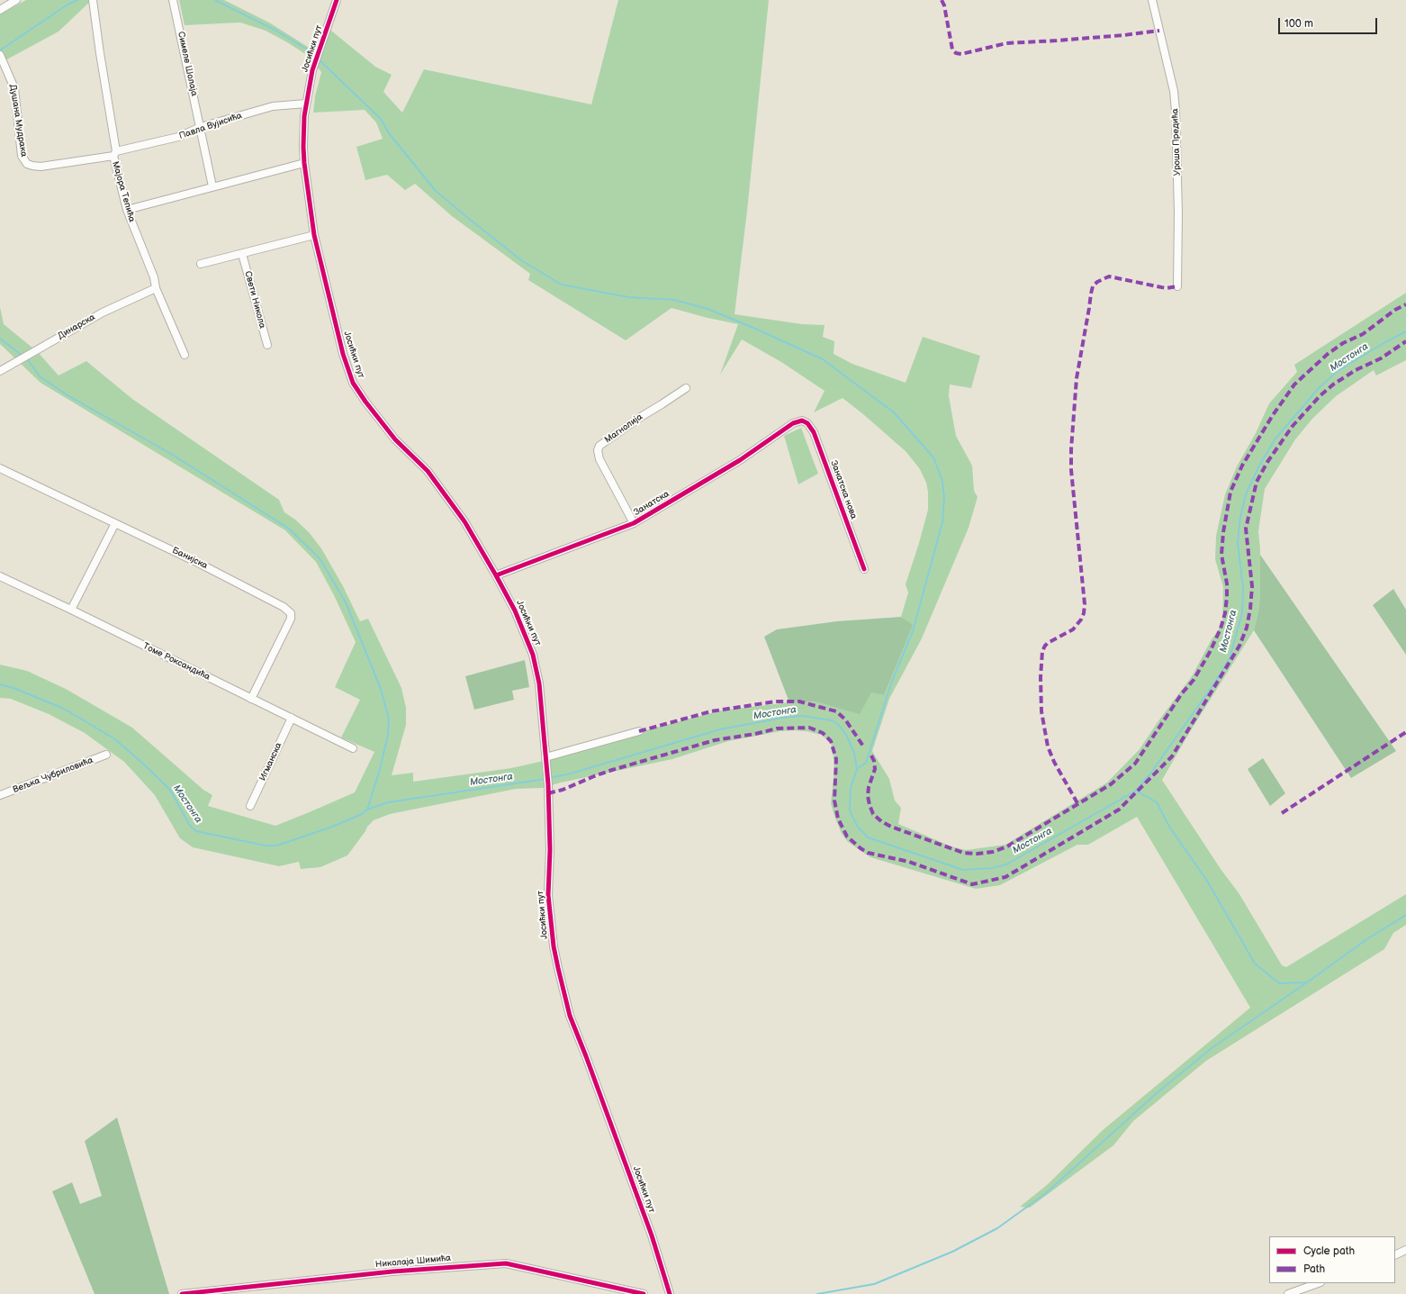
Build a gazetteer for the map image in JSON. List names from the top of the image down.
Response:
{
  "streets": {
    "street": [
      "Јосићки пут",
      "Симеле Шолаја",
      "Душана Мудрака",
      "Павла Вујисића",
      "Уроша Предића",
      "Мајора Тепића",
      "Свети Никола",
      "Динарска",
      "Магнолија",
      "Занатска нова",
      "Занатска",
      "Банијска",
      "Томе Роксандића",
      "Игманска",
      "Вељка Чубриловића",
      "Николаја Шимића"
    ]
  },
  "crossings": [
    ["Јосићки пут", "Павла Вујисића"],
    ["Јосићки пут", "Занатска"],
    ["Симеле Шолаја", "Павла Вујисића"],
    ["Душана Мудрака", "Павла Вујисића"],
    ["Душана Мудрака", "Мајора Тепића"],
    ["Павла Вујисића", "Мајора Тепића"],
    ["Мајора Тепића", "Динарска"],
    ["Магнолија", "Занатска"],
    ["Занатска нова", "Занатска"],
    ["Банијска", "Томе Роксандића"],
    ["Томе Роксандића", "Игманска"]
  ],
  "water": ["Мостонга"],
  "legend": ["Cycle path", "Path"],
  "scale_bar": "100 m"
}
